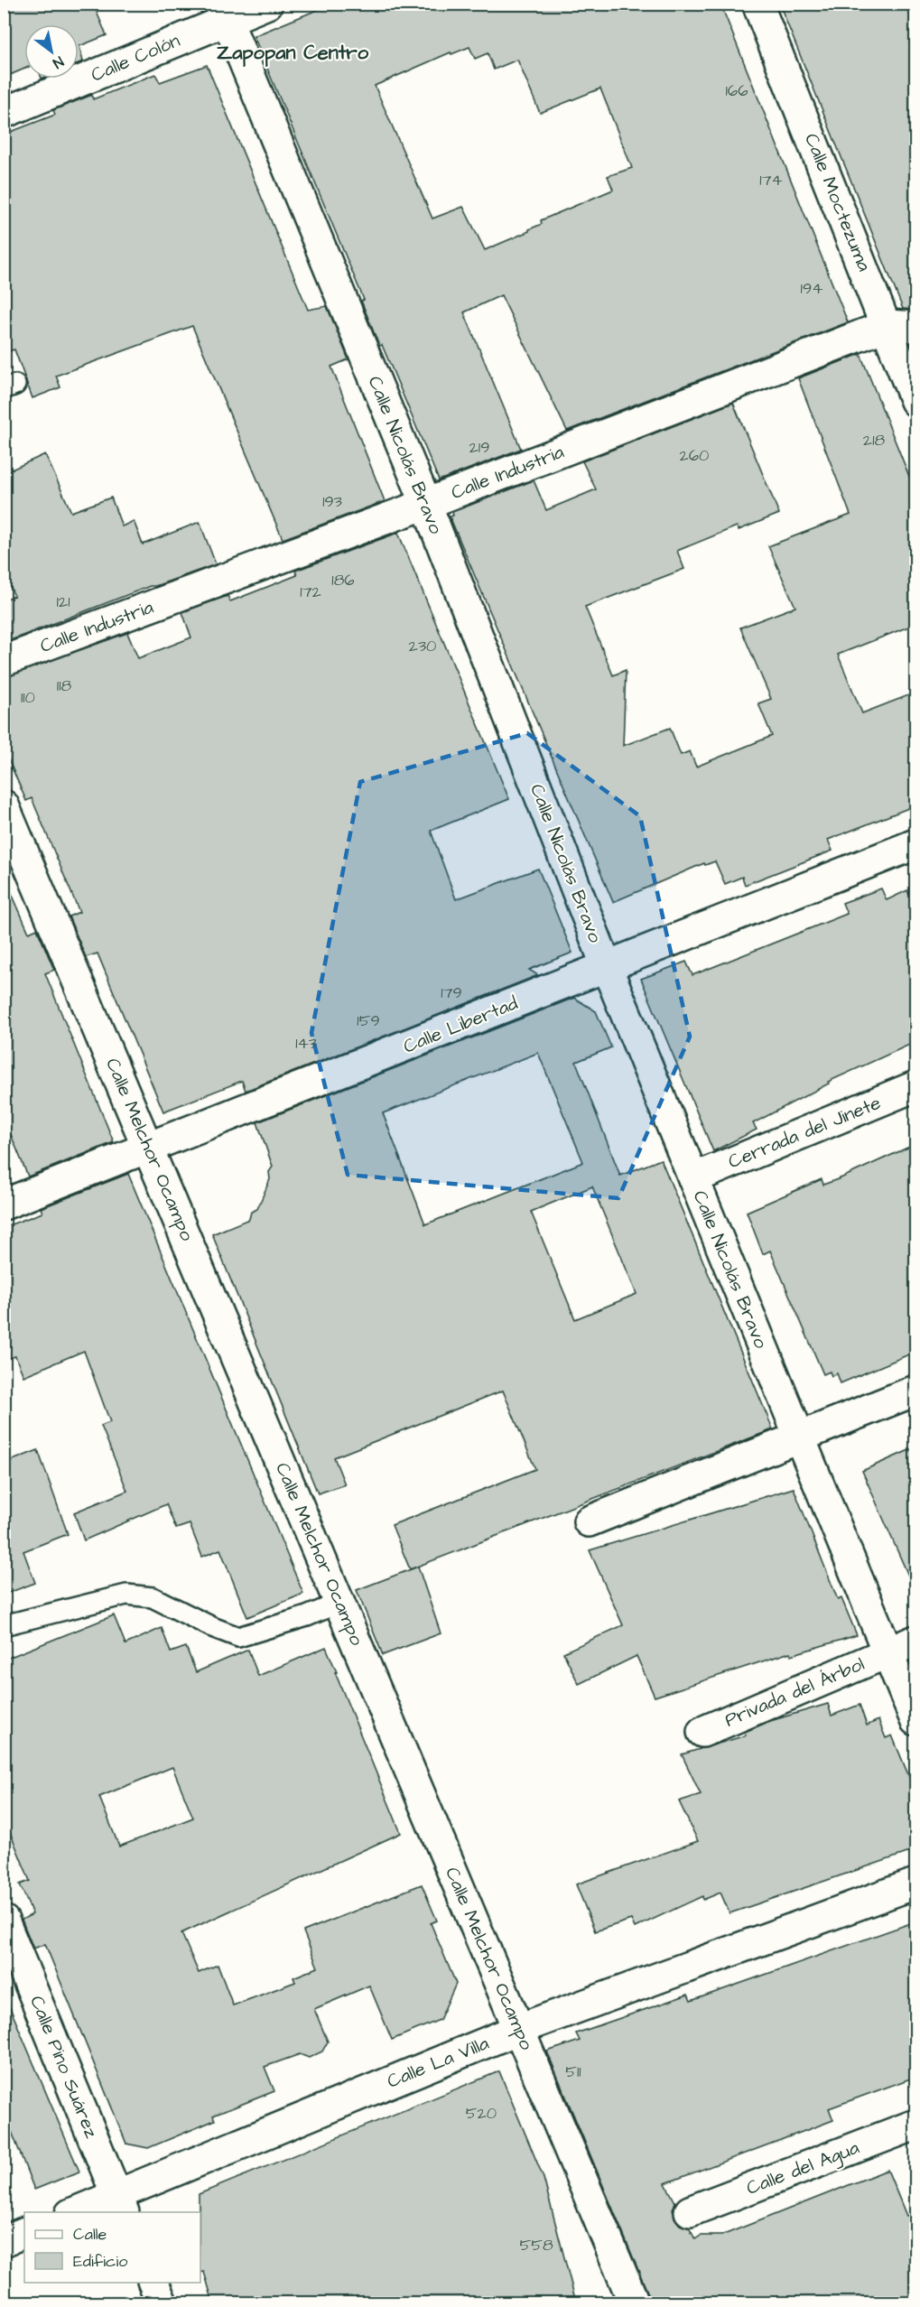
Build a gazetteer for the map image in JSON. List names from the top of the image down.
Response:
{
  "streets": {
    "street": [
      "Calle Colón",
      "Calle Moctezuma",
      "Calle Nicolás Bravo",
      "Calle Industria",
      "Calle Libertad",
      "Cerrada del Jinete",
      "Calle Melchor Ocampo",
      "Privada del Árbol",
      "Calle La Villa",
      "Calle Pino Suárez",
      "Calle del Agua"
    ]
  },
  "crossings": [
    ["Calle Colón", "Calle Nicolás Bravo"],
    ["Calle Moctezuma", "Calle Industria"],
    ["Calle Nicolás Bravo", "Calle Industria"],
    ["Calle Nicolás Bravo", "Calle Libertad"],
    ["Calle Nicolás Bravo", "Cerrada del Jinete"],
    ["Calle Nicolás Bravo", "Privada del Árbol"],
    ["Calle Libertad", "Calle Melchor Ocampo"],
    ["Calle Melchor Ocampo", "Calle La Villa"],
    ["Calle La Villa", "Calle Pino Suárez"]
  ],
  "districts": ["Zapopan Centro"],
  "house_numbers": [
    "166",
    "174",
    "194",
    "218",
    "219",
    "260",
    "193",
    "186",
    "172",
    "121",
    "230",
    "118",
    "110",
    "179",
    "159",
    "143",
    "511",
    "520",
    "558"
  ],
  "legend": ["Calle", "Edificio"],
  "north": "bottom right"
}
